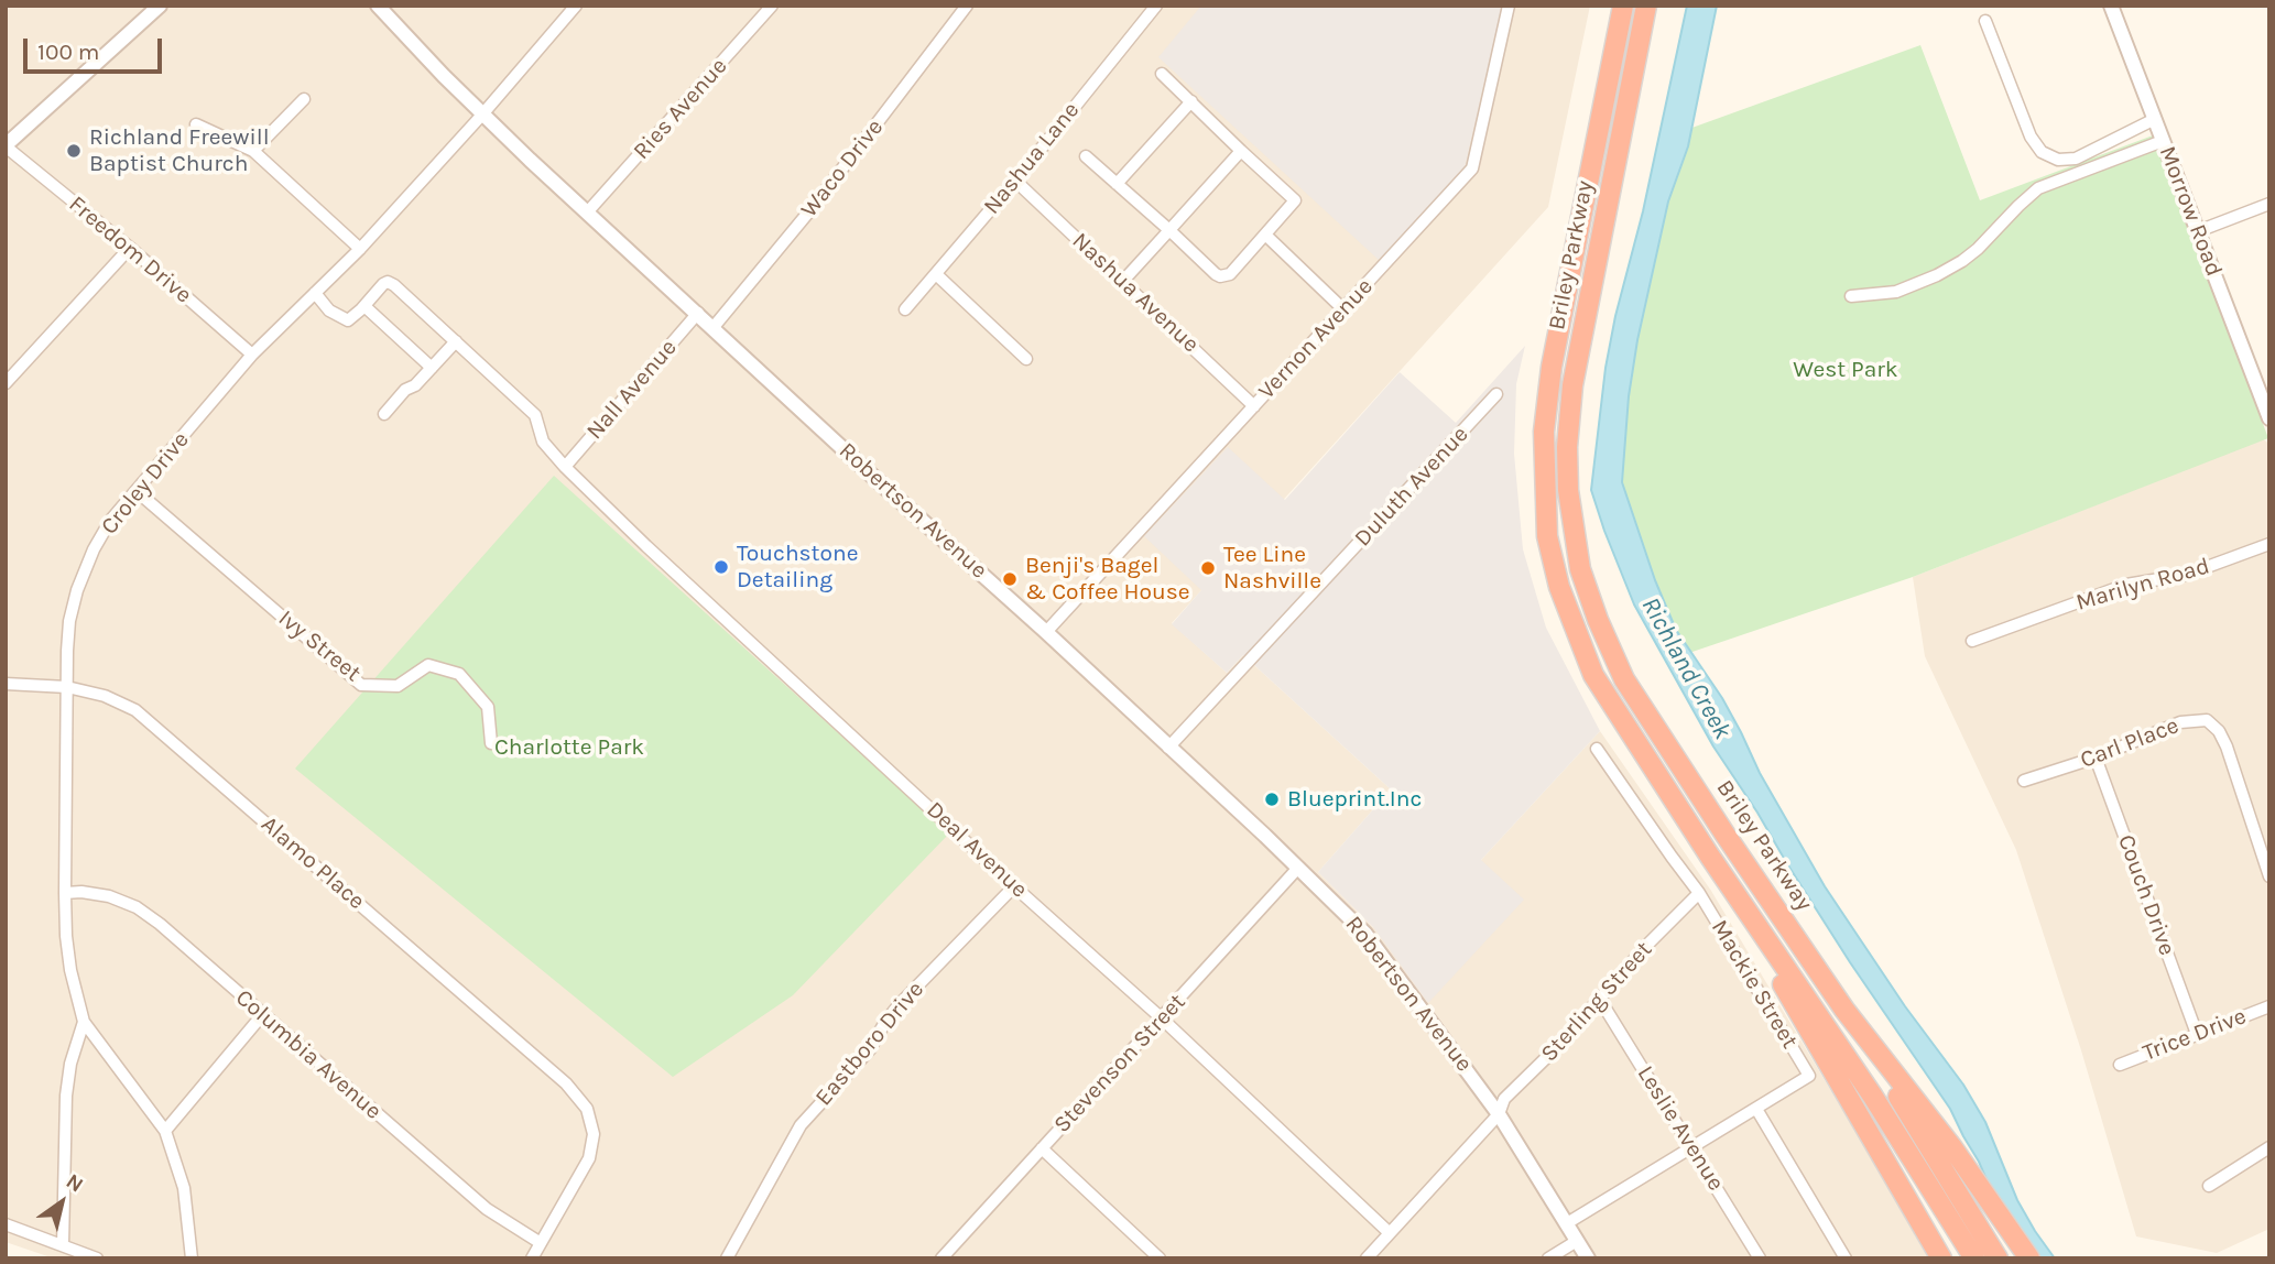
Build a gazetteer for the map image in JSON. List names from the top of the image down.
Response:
{
  "streets": {
    "highway": ["Briley Parkway"],
    "street": [
      "Ries Avenue",
      "Nashua Lane",
      "Waco Drive",
      "Morrow Road",
      "Freedom Drive",
      "Nashua Avenue",
      "Vernon Avenue",
      "Nall Avenue",
      "Croley Drive",
      "Duluth Avenue",
      "Robertson Avenue",
      "Marilyn Road",
      "Ivy Street",
      "Carl Place",
      "Deal Avenue",
      "Alamo Place",
      "Couch Drive",
      "Mackie Street",
      "Sterling Street",
      "Trice Drive",
      "Eastboro Drive",
      "Columbia Avenue",
      "Stevenson Street",
      "Leslie Avenue"
    ]
  },
  "crossings": [
    ["Ries Avenue", "Robertson Avenue"],
    ["Nashua Lane", "Nashua Avenue"],
    ["Waco Drive", "Robertson Avenue"],
    ["Freedom Drive", "Croley Drive"],
    ["Nashua Avenue", "Vernon Avenue"],
    ["Vernon Avenue", "Robertson Avenue"],
    ["Nall Avenue", "Robertson Avenue"],
    ["Nall Avenue", "Deal Avenue"],
    ["Croley Drive", "Robertson Avenue"],
    ["Croley Drive", "Ivy Street"],
    ["Croley Drive", "Alamo Place"],
    ["Croley Drive", "Columbia Avenue"],
    ["Duluth Avenue", "Robertson Avenue"],
    ["Robertson Avenue", "Sterling Street"],
    ["Robertson Avenue", "Stevenson Street"],
    ["Carl Place", "Couch Drive"],
    ["Deal Avenue", "Sterling Street"],
    ["Deal Avenue", "Eastboro Drive"],
    ["Deal Avenue", "Stevenson Street"],
    ["Alamo Place", "Columbia Avenue"],
    ["Couch Drive", "Trice Drive"],
    ["Mackie Street", "Sterling Street"],
    ["Sterling Street", "Leslie Avenue"]
  ],
  "water": ["Richland Creek"],
  "parks": ["West Park", "Charlotte Park"],
  "places": [
    "Richland Freewill Baptist Church",
    "Touchstone Detailing",
    "Tee Line Nashville",
    "Benji's Bagel & Coffee House",
    "Blueprint.Inc"
  ],
  "scale_bar": "100 m",
  "north": "top right"
}
